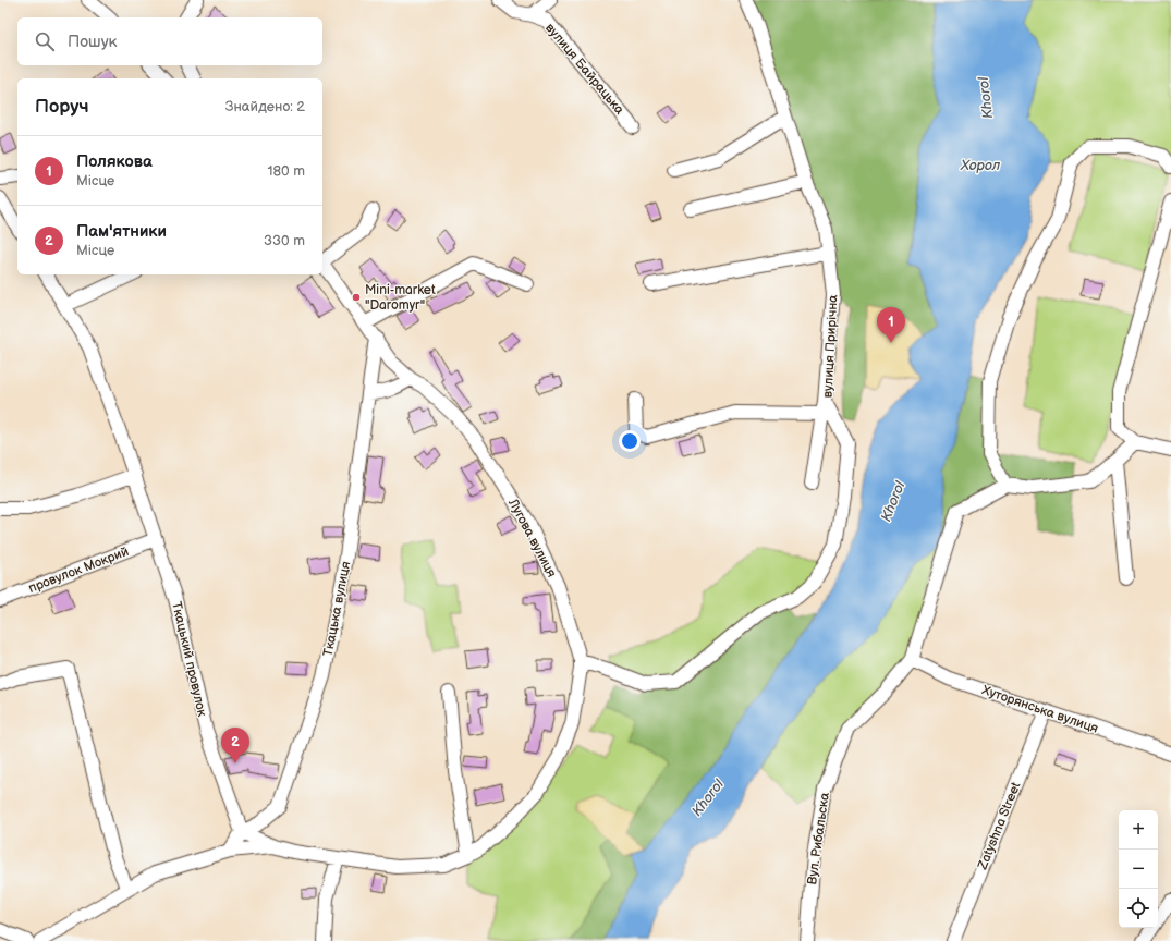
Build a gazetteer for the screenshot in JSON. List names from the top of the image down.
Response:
{
  "streets": {
    "street": [
      "вулиця Байрацька",
      "вулиця Прирічна",
      "Лугова вулиця",
      "провулок Мокрий",
      "Ткацька вулиця",
      "Ткацький провулок",
      "Хуторянська вулиця",
      "Zatyshna Street",
      "Вул. Рибальска"
    ]
  },
  "crossings": [
    ["вулиця Прирічна", "Лугова вулиця"],
    ["Лугова вулиця", "Ткацька вулиця"],
    ["провулок Мокрий", "Ткацький провулок"],
    ["Ткацька вулиця", "Ткацький провулок"],
    ["Хуторянська вулиця", "Zatyshna Street"],
    ["Хуторянська вулиця", "Вул. Рибальска"]
  ],
  "water": ["Khorol", "Хорол"],
  "places": ["Mini-market \"Daromyr\""],
  "page": {
    "search": "Пошук",
    "heading": ["Поруч", "Знайдено: 2"],
    "list": [
      {
        "mark": "1",
        "name": "Полякова",
        "note": "Місце",
        "value": "180 m"
      },
      {
        "mark": "2",
        "name": "Пам'ятники",
        "note": "Місце",
        "value": "330 m"
      }
    ],
    "pins": ["1", "2"],
    "map_buttons": ["+", "−"]
  }
}
